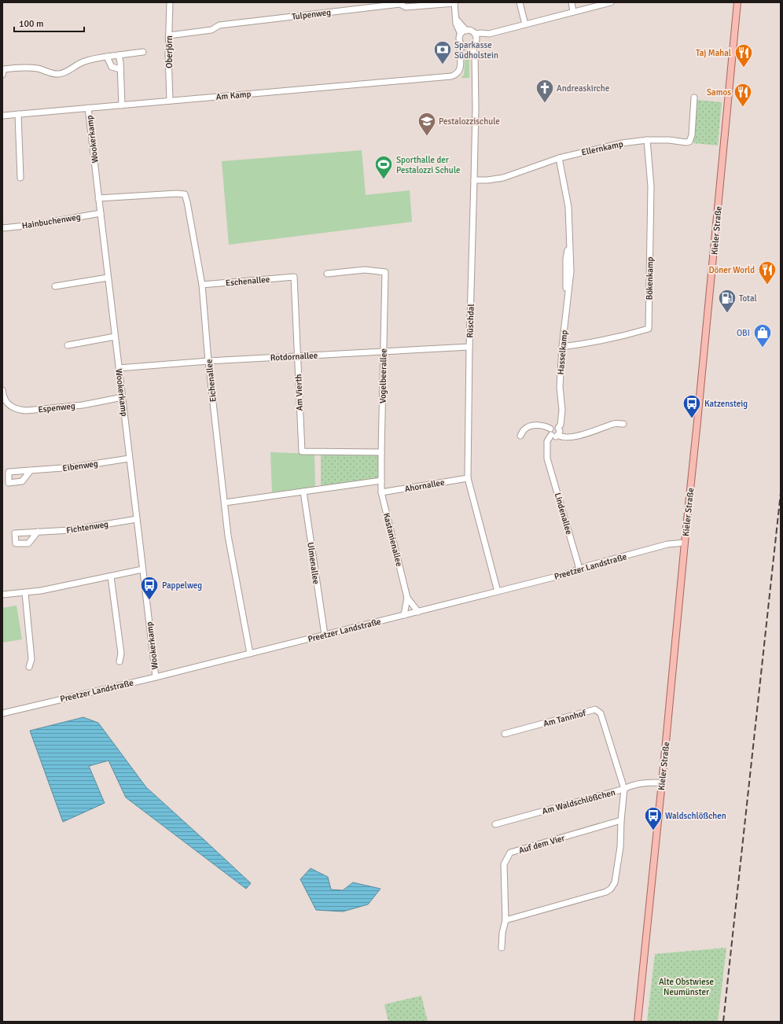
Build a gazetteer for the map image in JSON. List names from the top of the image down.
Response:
{
  "streets": {
    "main road": ["Kieler Straße"],
    "street": [
      "Tulpenweg",
      "Oberjörn",
      "Am Kamp",
      "Wookerkamp",
      "Ellernkamp",
      "Hainbuchenweg",
      "Bökenkamp",
      "Eschenallee",
      "Rüschdal",
      "Hasselkamp",
      "Rotdornallee",
      "Vogelbeerallee",
      "Eichenallee",
      "Am Vierth",
      "Espenweg",
      "Eibenweg",
      "Ahornallee",
      "Lindenallee",
      "Fichtenweg",
      "Kastanienallee",
      "Ulmenallee",
      "Preetzer Landstraße",
      "Am Tannhof",
      "Am Waldschlößchen",
      "Auf dem Vier"
    ]
  },
  "crossings": [
    ["Tulpenweg", "Oberjörn"],
    ["Oberjörn", "Am Kamp"],
    ["Am Kamp", "Wookerkamp"],
    ["Am Kamp", "Rüschdal"],
    ["Wookerkamp", "Hainbuchenweg"],
    ["Wookerkamp", "Rotdornallee"],
    ["Wookerkamp", "Eichenallee"],
    ["Wookerkamp", "Espenweg"],
    ["Wookerkamp", "Eibenweg"],
    ["Wookerkamp", "Fichtenweg"],
    ["Wookerkamp", "Preetzer Landstraße"],
    ["Ellernkamp", "Bökenkamp"],
    ["Ellernkamp", "Rüschdal"],
    ["Ellernkamp", "Hasselkamp"],
    ["Kieler Straße", "Preetzer Landstraße"],
    ["Kieler Straße", "Am Waldschlößchen"],
    ["Bökenkamp", "Hasselkamp"],
    ["Eschenallee", "Eichenallee"],
    ["Eschenallee", "Am Vierth"],
    ["Rüschdal", "Rotdornallee"],
    ["Rüschdal", "Ahornallee"],
    ["Rüschdal", "Preetzer Landstraße"],
    ["Hasselkamp", "Lindenallee"],
    ["Rotdornallee", "Vogelbeerallee"],
    ["Rotdornallee", "Eichenallee"],
    ["Rotdornallee", "Am Vierth"],
    ["Vogelbeerallee", "Am Vierth"],
    ["Vogelbeerallee", "Kastanienallee"],
    ["Eichenallee", "Preetzer Landstraße"],
    ["Ahornallee", "Kastanienallee"],
    ["Lindenallee", "Preetzer Landstraße"],
    ["Kastanienallee", "Preetzer Landstraße"],
    ["Ulmenallee", "Preetzer Landstraße"],
    ["Am Tannhof", "Am Waldschlößchen"]
  ],
  "parks": ["Alte Obstwiese Neumünster"],
  "places": {
    "bank": ["Sparkasse Südholstein"],
    "restaurant": ["Taj Mahal", "Samos", "Döner World"],
    "church": ["Andreaskirche"],
    "school or university": ["Pestalozzischule"],
    "sports": ["Sporthalle der Pestalozzi Schule"],
    "fuel station": ["Total"],
    "shop": ["OBI"],
    "bus stop": ["Katzensteig", "Pappelweg", "Waldschlößchen"]
  },
  "scale_bar": "100 m"
}
